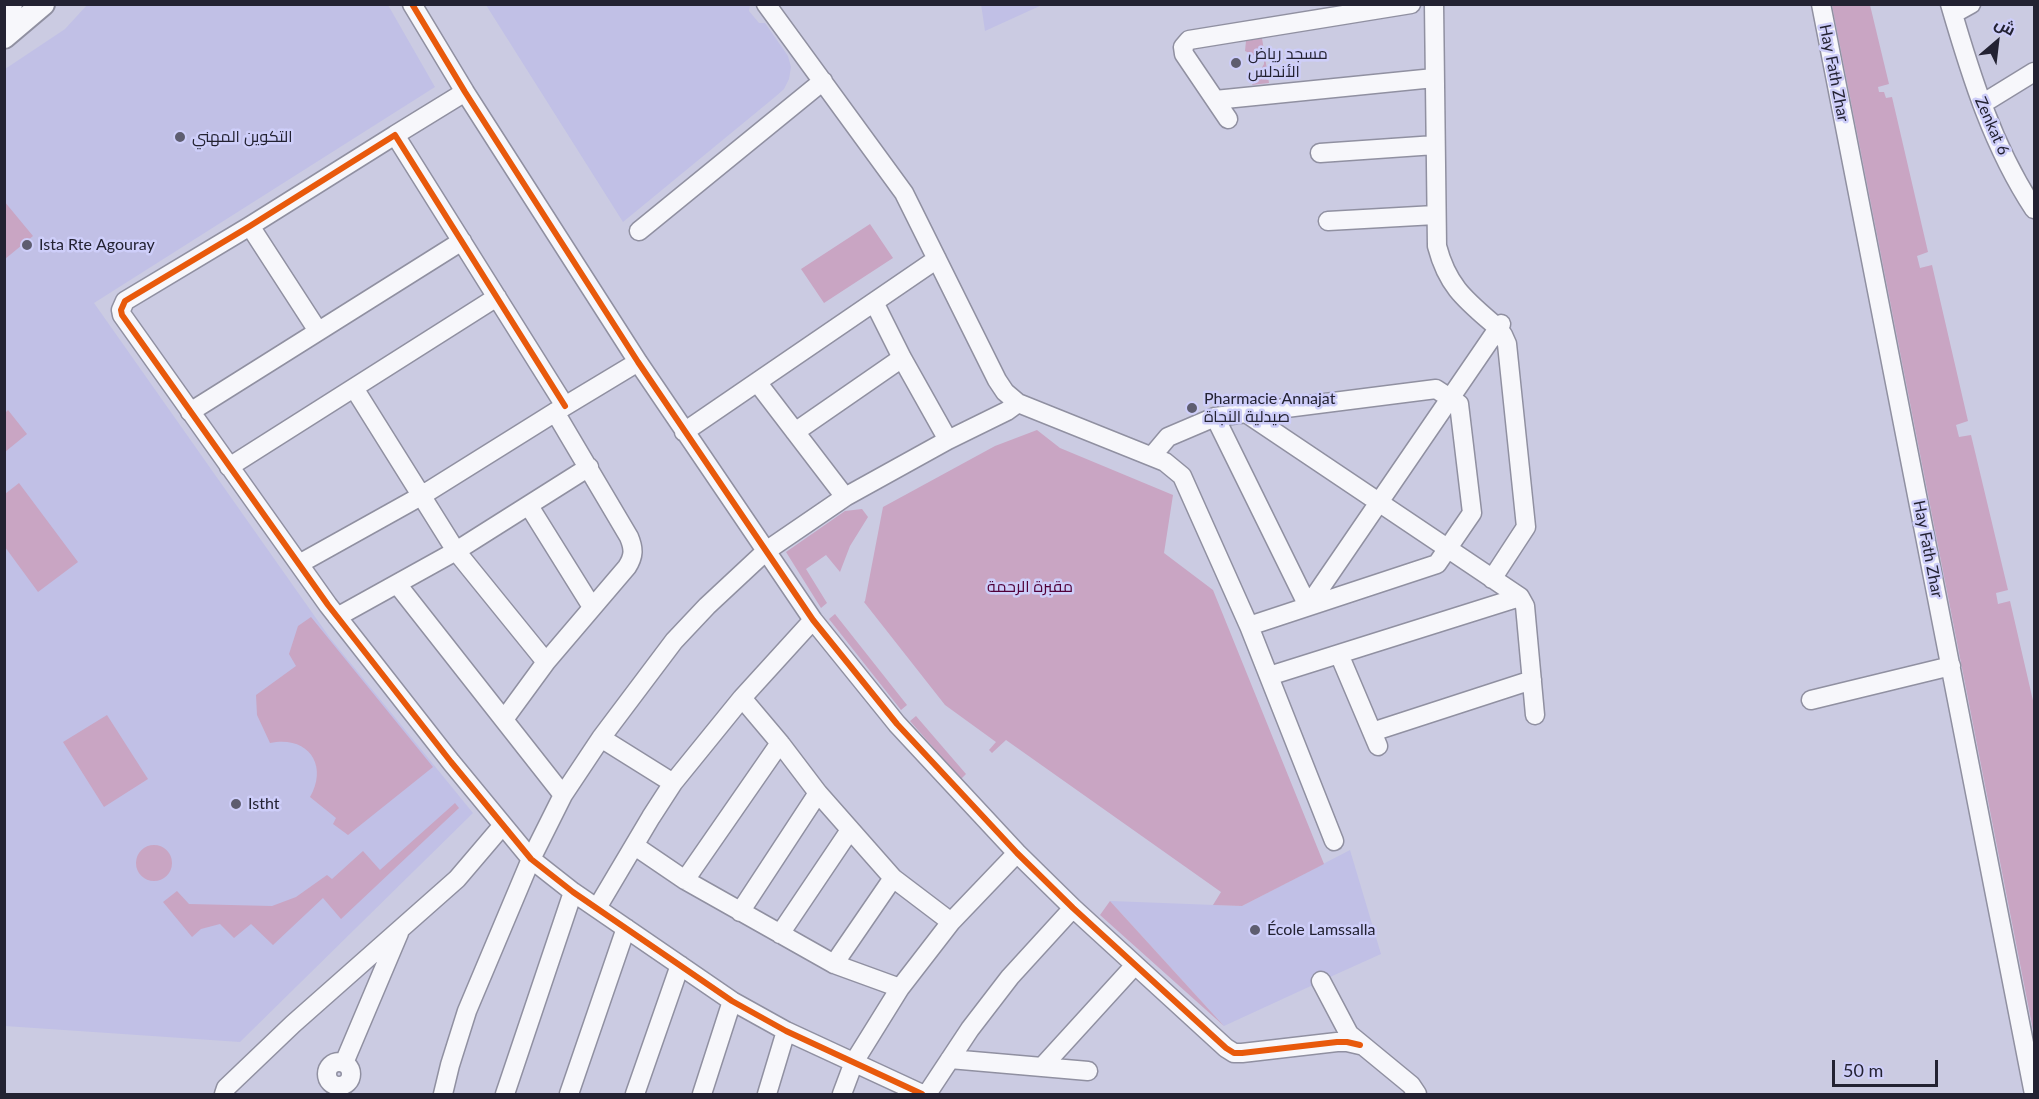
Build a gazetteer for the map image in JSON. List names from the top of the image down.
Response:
{
  "streets": {
    "street": ["Hay Fath Zhar", "Zenkat 6"]
  },
  "parks": ["مقبرة الرحمة"],
  "places": [
    "مسجد رياض الأندلس",
    "التكوين المهني",
    "Ista Rte Agouray",
    "Pharmacie Annajat صيدلية النجاة",
    "Istht",
    "École Lamssalla"
  ],
  "scale_bar": "50 m",
  "north": "top right"
}
